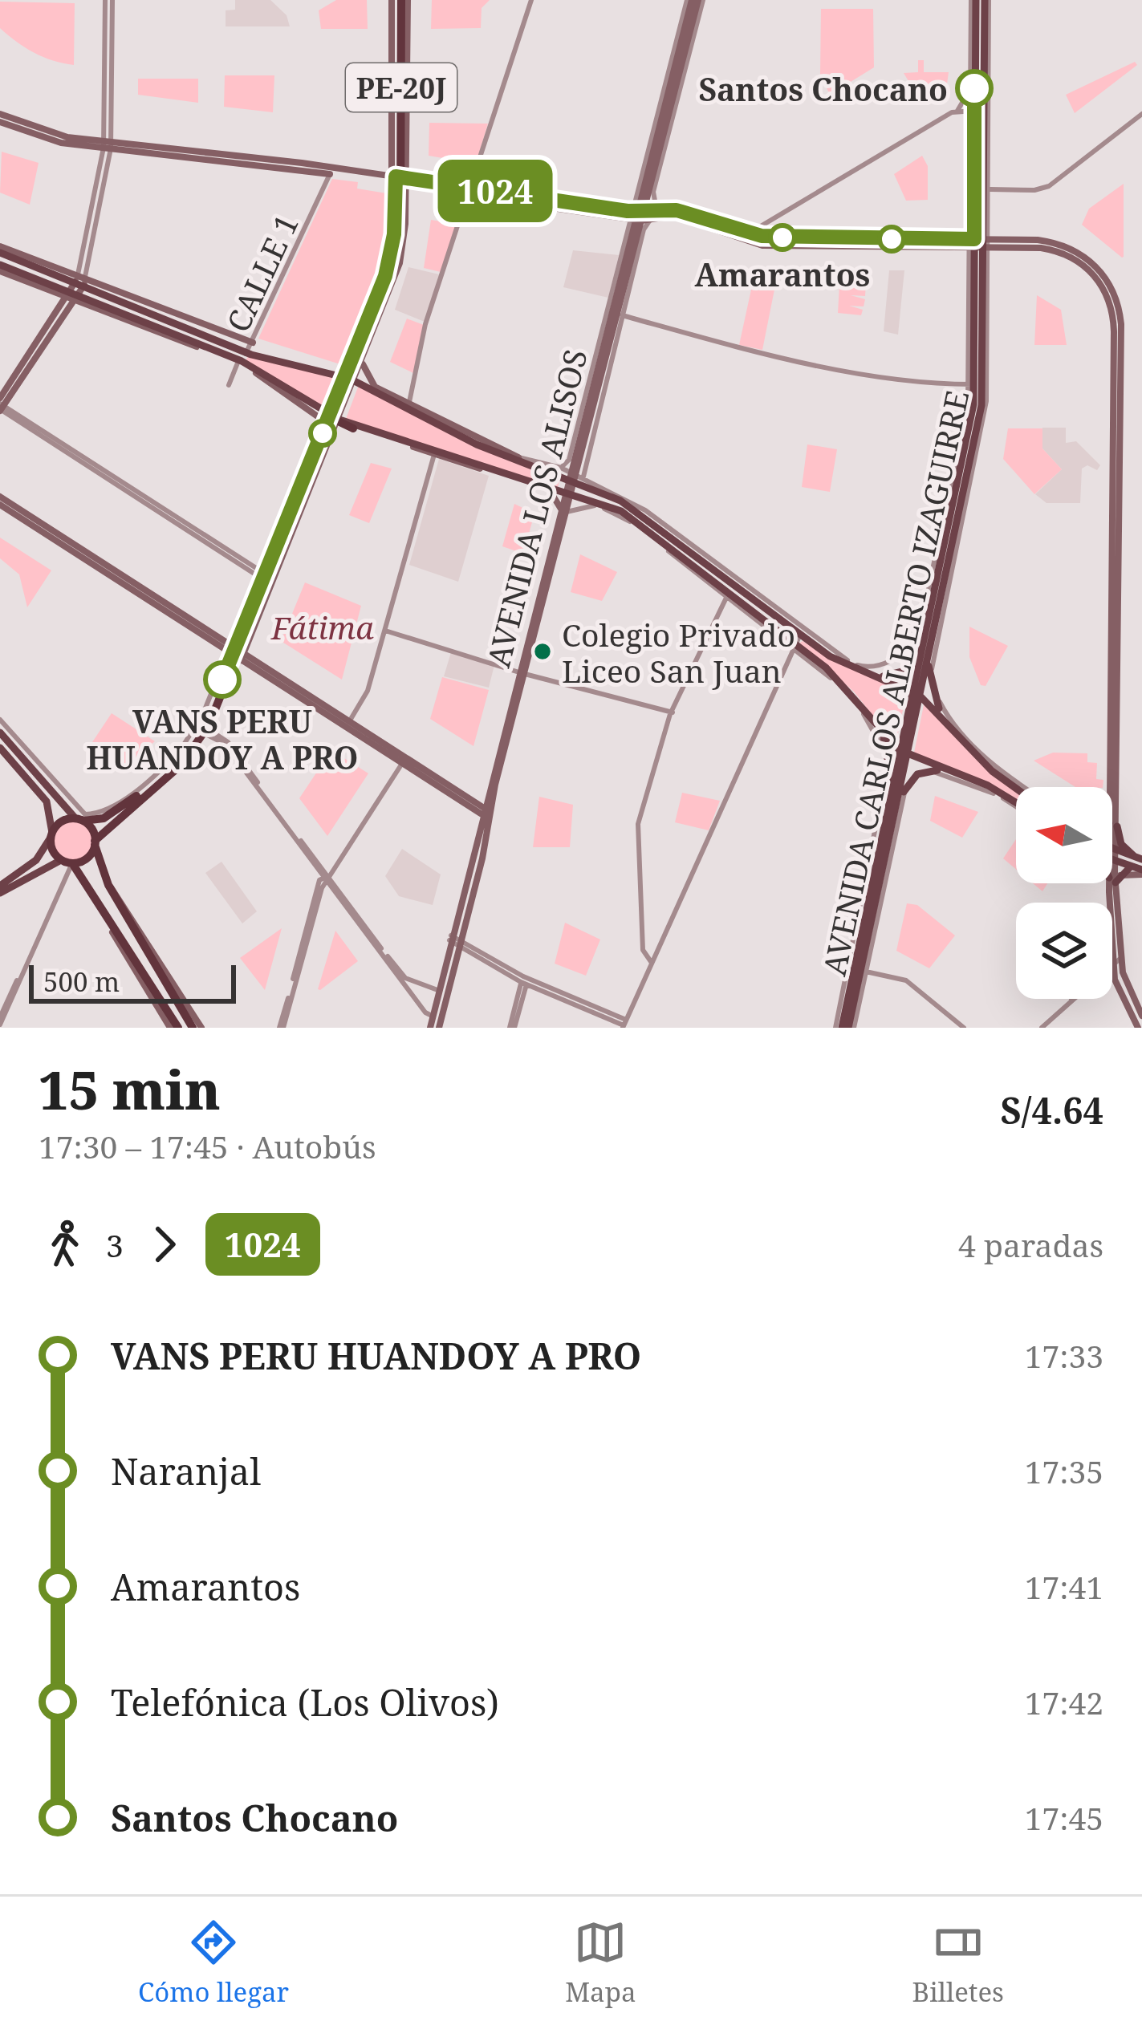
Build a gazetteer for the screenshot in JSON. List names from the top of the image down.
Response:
{
  "streets": {
    "highway": ["PE-20J"],
    "main road": ["AVENIDA LOS ALISOS", "AVENIDA CARLOS ALBERTO IZAGUIRRE"],
    "street": ["CALLE 1"]
  },
  "parks": ["Fátima"],
  "places": [
    "Santos Chocano",
    "Amarantos",
    "Colegio Privado Liceo San Juan",
    "VANS PERU HUANDOY A PRO"
  ],
  "lines": ["bus line 1024"],
  "scale_bar": "500 m",
  "north": "left",
  "page": {
    "on_map": "1024",
    "scale": "500 m",
    "heading": ["15 min", "17:30 – 17:45 · Autobús", "S/4.64"],
    "legs": ["3", "1024", "4 paradas"],
    "list": [
      {
        "name": "VANS PERU HUANDOY A PRO",
        "value": "17:33"
      },
      {
        "name": "Naranjal",
        "value": "17:35"
      },
      {
        "name": "Amarantos",
        "value": "17:41"
      },
      {
        "name": "Telefónica (Los Olivos)",
        "value": "17:42"
      },
      {
        "name": "Santos Chocano",
        "value": "17:45"
      }
    ],
    "tabs": ["Cómo llegar", "Mapa", "Billetes"]
  }
}
